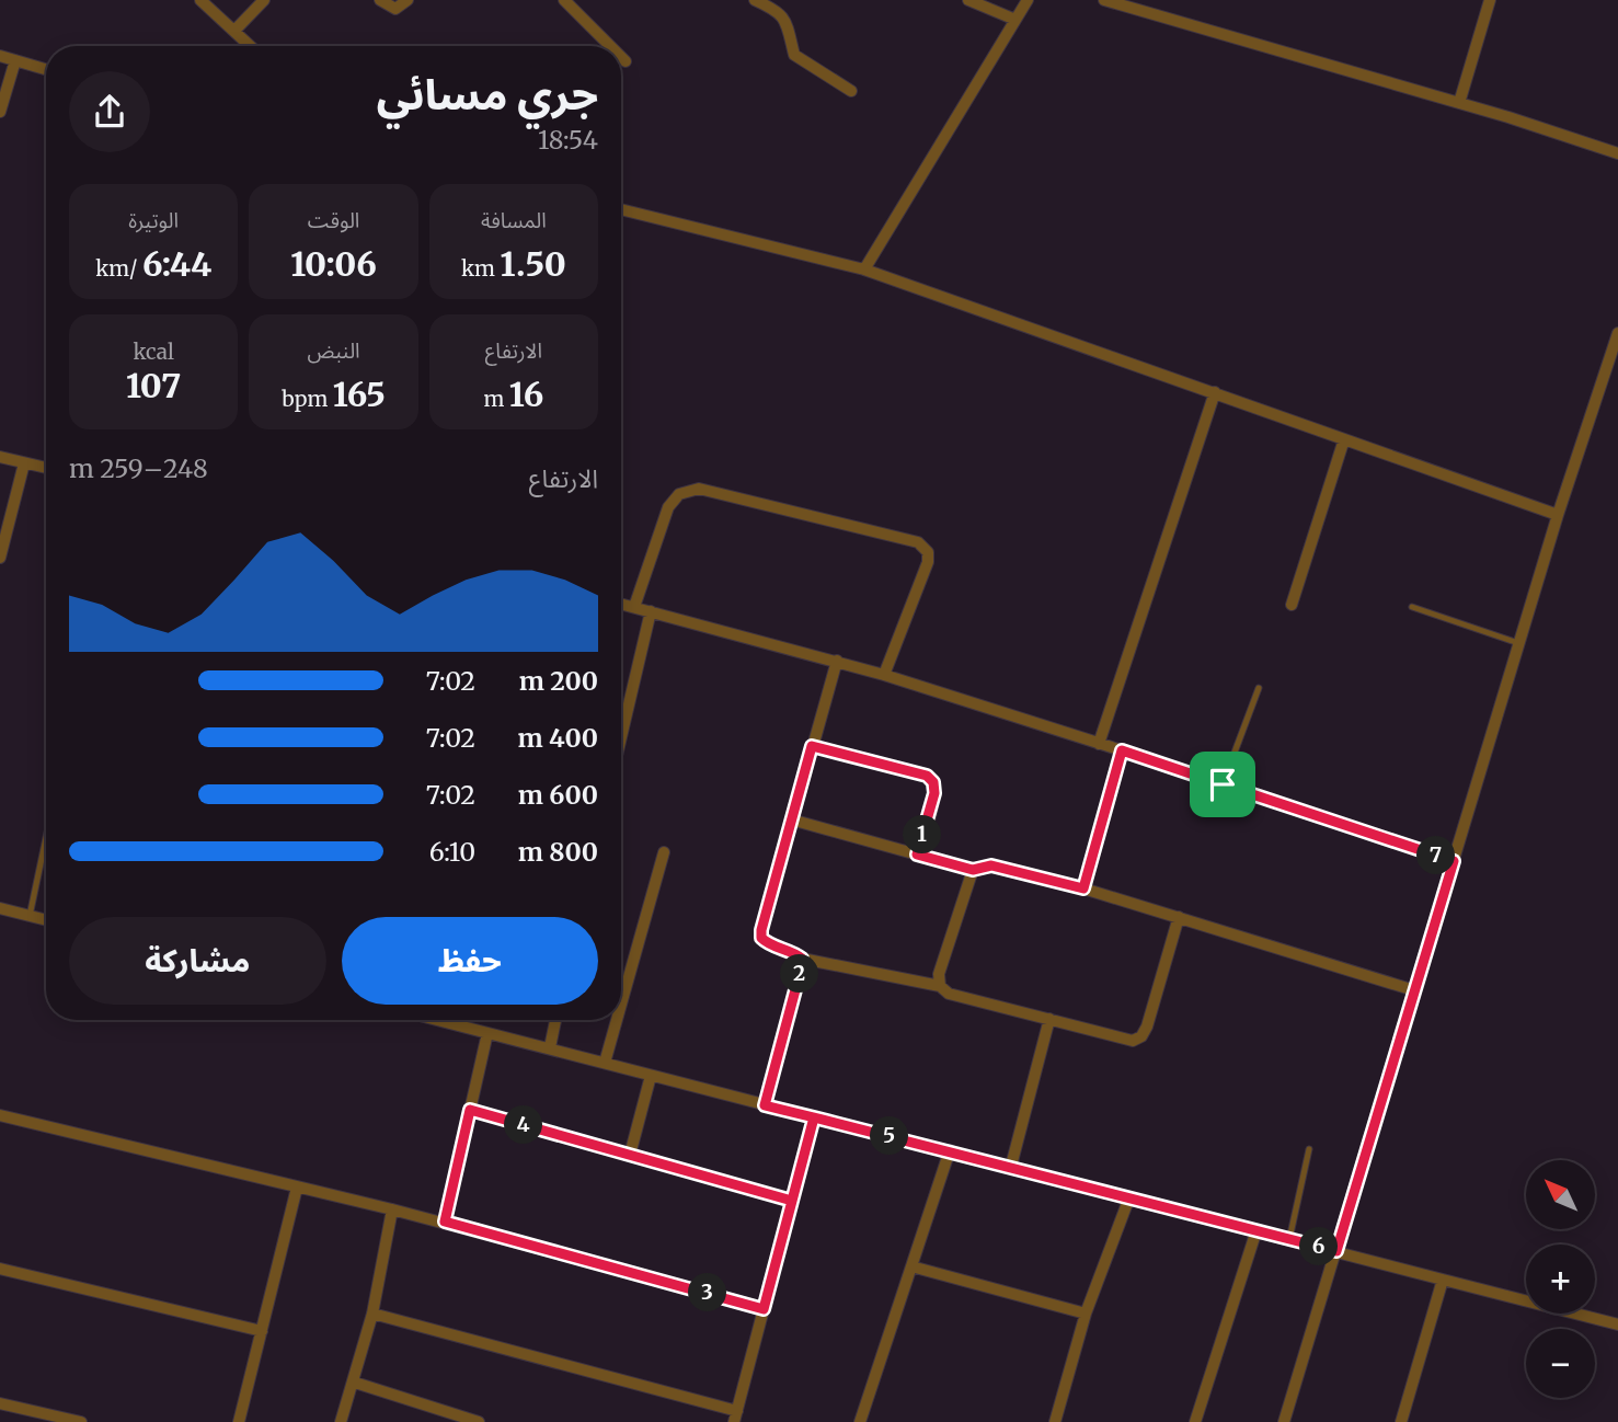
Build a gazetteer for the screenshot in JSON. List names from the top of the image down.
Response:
{
  "north": "top left",
  "page": {
    "heading": ["جري مسائي", "18:54"],
    "stats": [
      ["المسافة", "1.50 km"],
      ["الوقت", "10:06"],
      ["الوتيرة", "6:44 /km"],
      ["الارتفاع", "16 m"],
      ["النبض", "165 bpm"],
      ["kcal", "107"]
    ],
    "chart": ["الارتفاع", "248–259 m"],
    "list": [
      {
        "name": "200 m",
        "note": "7:02"
      },
      {
        "name": "400 m",
        "note": "7:02"
      },
      {
        "name": "600 m",
        "note": "7:02"
      },
      {
        "name": "800 m",
        "note": "6:10"
      }
    ],
    "pins": [
      "1",
      "7",
      "2",
      "4",
      "5",
      "6",
      "3"
    ],
    "buttons": ["حفظ", "مشاركة"],
    "map_buttons": ["+", "−"]
  }
}
